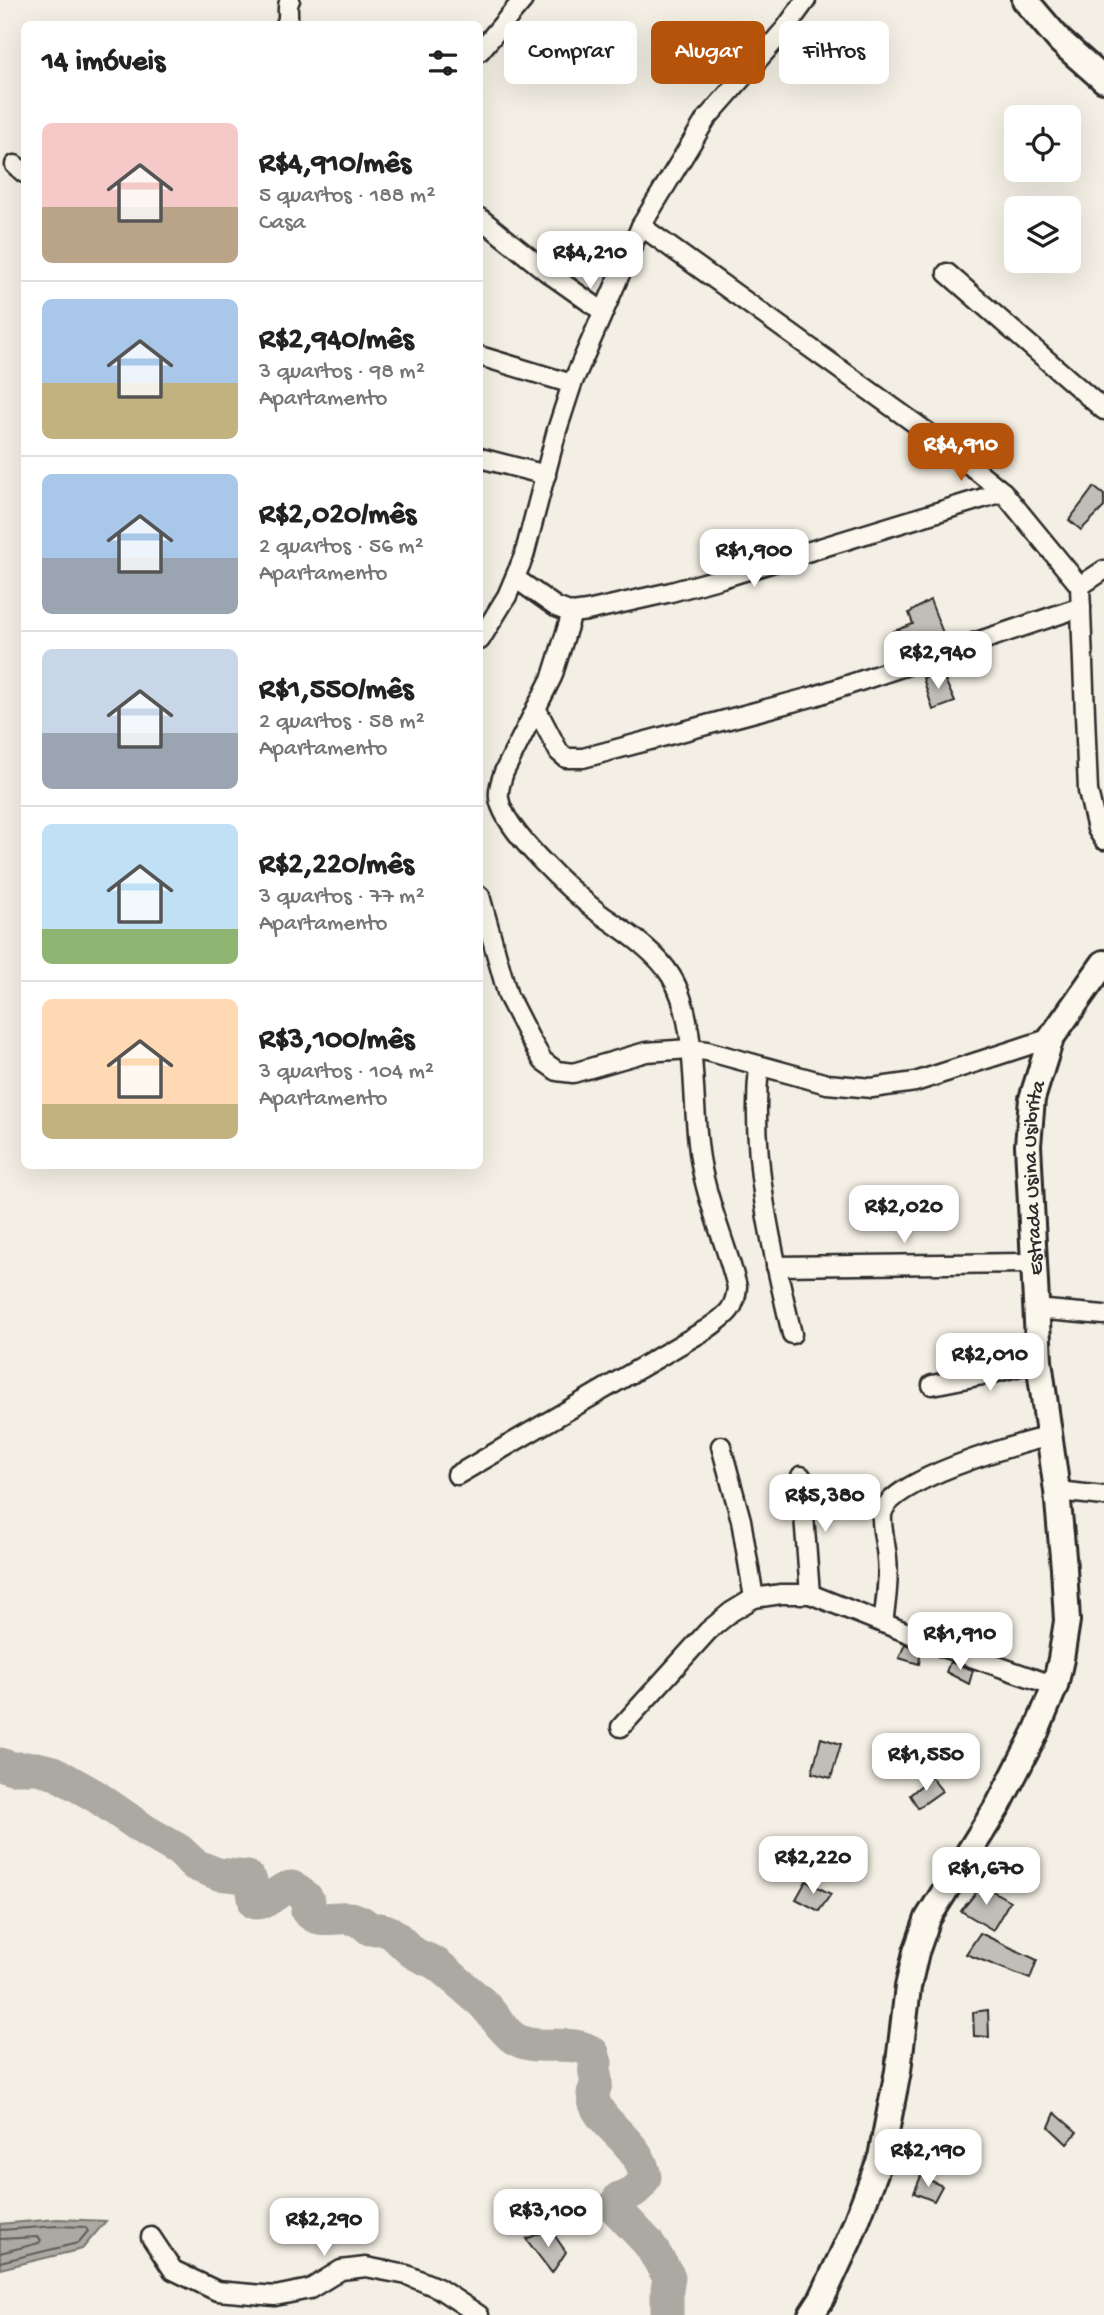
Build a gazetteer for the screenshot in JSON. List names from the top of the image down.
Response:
{
  "streets": {
    "street": ["Estrada Usina Usibrita"]
  },
  "page": {
    "chip": ["Comprar", "Alugar", "Filtros"],
    "heading": "14 imóveis",
    "list": [
      {
        "name": "R$4,910/mês",
        "note": "5 quartos · 188 m² · Casa"
      },
      {
        "name": "R$2,940/mês",
        "note": "3 quartos · 98 m² · Apartamento"
      },
      {
        "name": "R$2,020/mês",
        "note": "2 quartos · 56 m² · Apartamento"
      },
      {
        "name": "R$1,550/mês",
        "note": "2 quartos · 58 m² · Apartamento"
      },
      {
        "name": "R$2,220/mês",
        "note": "3 quartos · 77 m² · Apartamento"
      },
      {
        "name": "R$3,100/mês",
        "note": "3 quartos · 104 m² · Apartamento"
      }
    ],
    "price": [
      "R$4,210",
      "R$4,910",
      "R$1,900",
      "R$2,940",
      "R$2,020",
      "R$2,010",
      "R$5,380",
      "R$1,910",
      "R$1,550",
      "R$2,220",
      "R$1,670",
      "R$2,190",
      "R$3,100",
      "R$2,290"
    ]
  }
}
